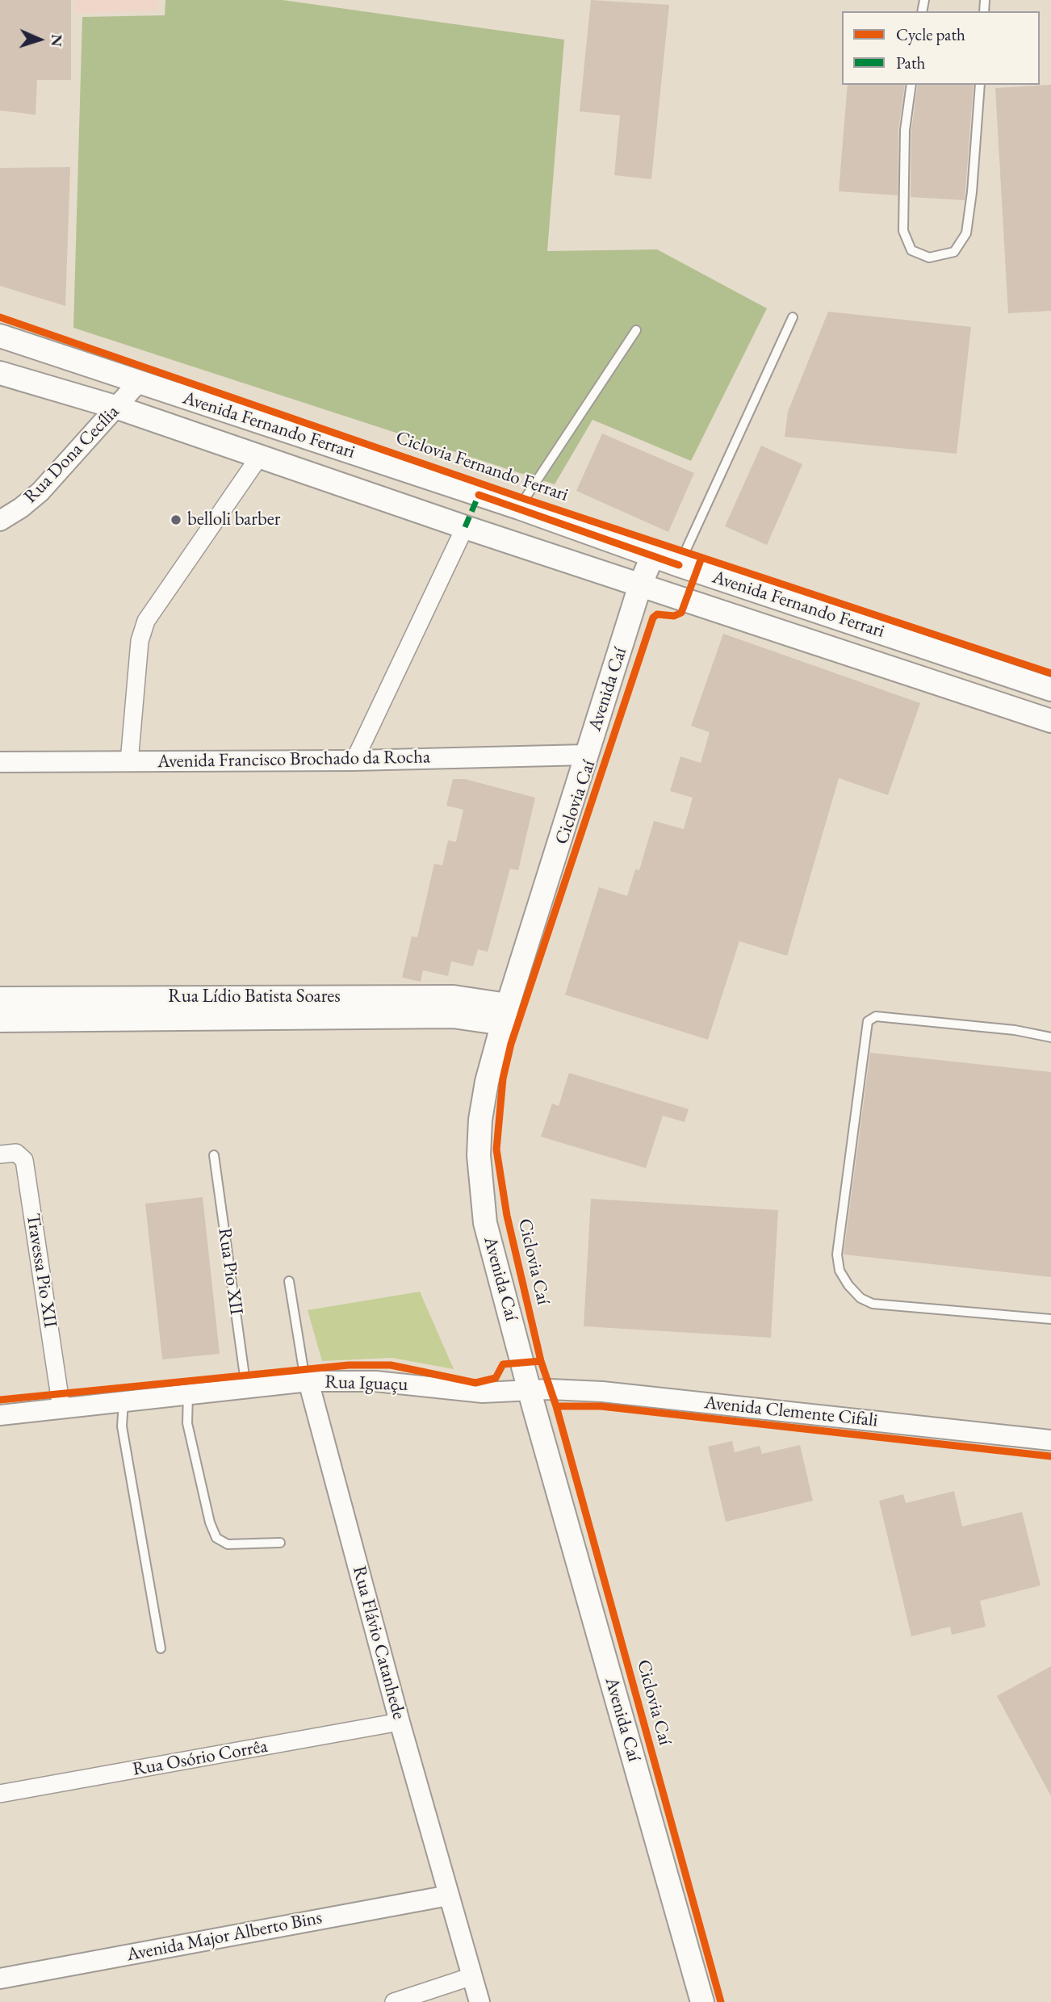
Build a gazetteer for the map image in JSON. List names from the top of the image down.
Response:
{
  "streets": {
    "main road": ["Avenida Fernando Ferrari", "Avenida Caí", "Rua Lídio Batista Soares"],
    "street": [
      "Rua Dona Cecília",
      "Avenida Francisco Brochado da Rocha",
      "Travessa Pio XII",
      "Rua Iguaçu",
      "Avenida Clemente Cifali",
      "Rua Flávio Catanhede",
      "Rua Osório Corrêa",
      "Avenida Major Alberto Bins"
    ],
    "lane": ["Rua Pio XII"],
    "cycle path": ["Ciclovia Fernando Ferrari", "Ciclovia Caí"]
  },
  "crossings": [
    ["Avenida Fernando Ferrari", "Rua Dona Cecília"],
    ["Avenida Fernando Ferrari", "Avenida Caí"],
    ["Avenida Caí", "Avenida Francisco Brochado da Rocha"],
    ["Avenida Caí", "Rua Lídio Batista Soares"],
    ["Avenida Caí", "Rua Iguaçu"],
    ["Avenida Caí", "Avenida Clemente Cifali"],
    ["Travessa Pio XII", "Rua Iguaçu"],
    ["Rua Pio XII", "Rua Iguaçu"],
    ["Rua Iguaçu", "Avenida Clemente Cifali"],
    ["Rua Iguaçu", "Rua Flávio Catanhede"],
    ["Rua Flávio Catanhede", "Rua Osório Corrêa"],
    ["Rua Flávio Catanhede", "Avenida Major Alberto Bins"]
  ],
  "places": ["belloli barber"],
  "legend": ["Cycle path", "Path"],
  "north": "right"
}
